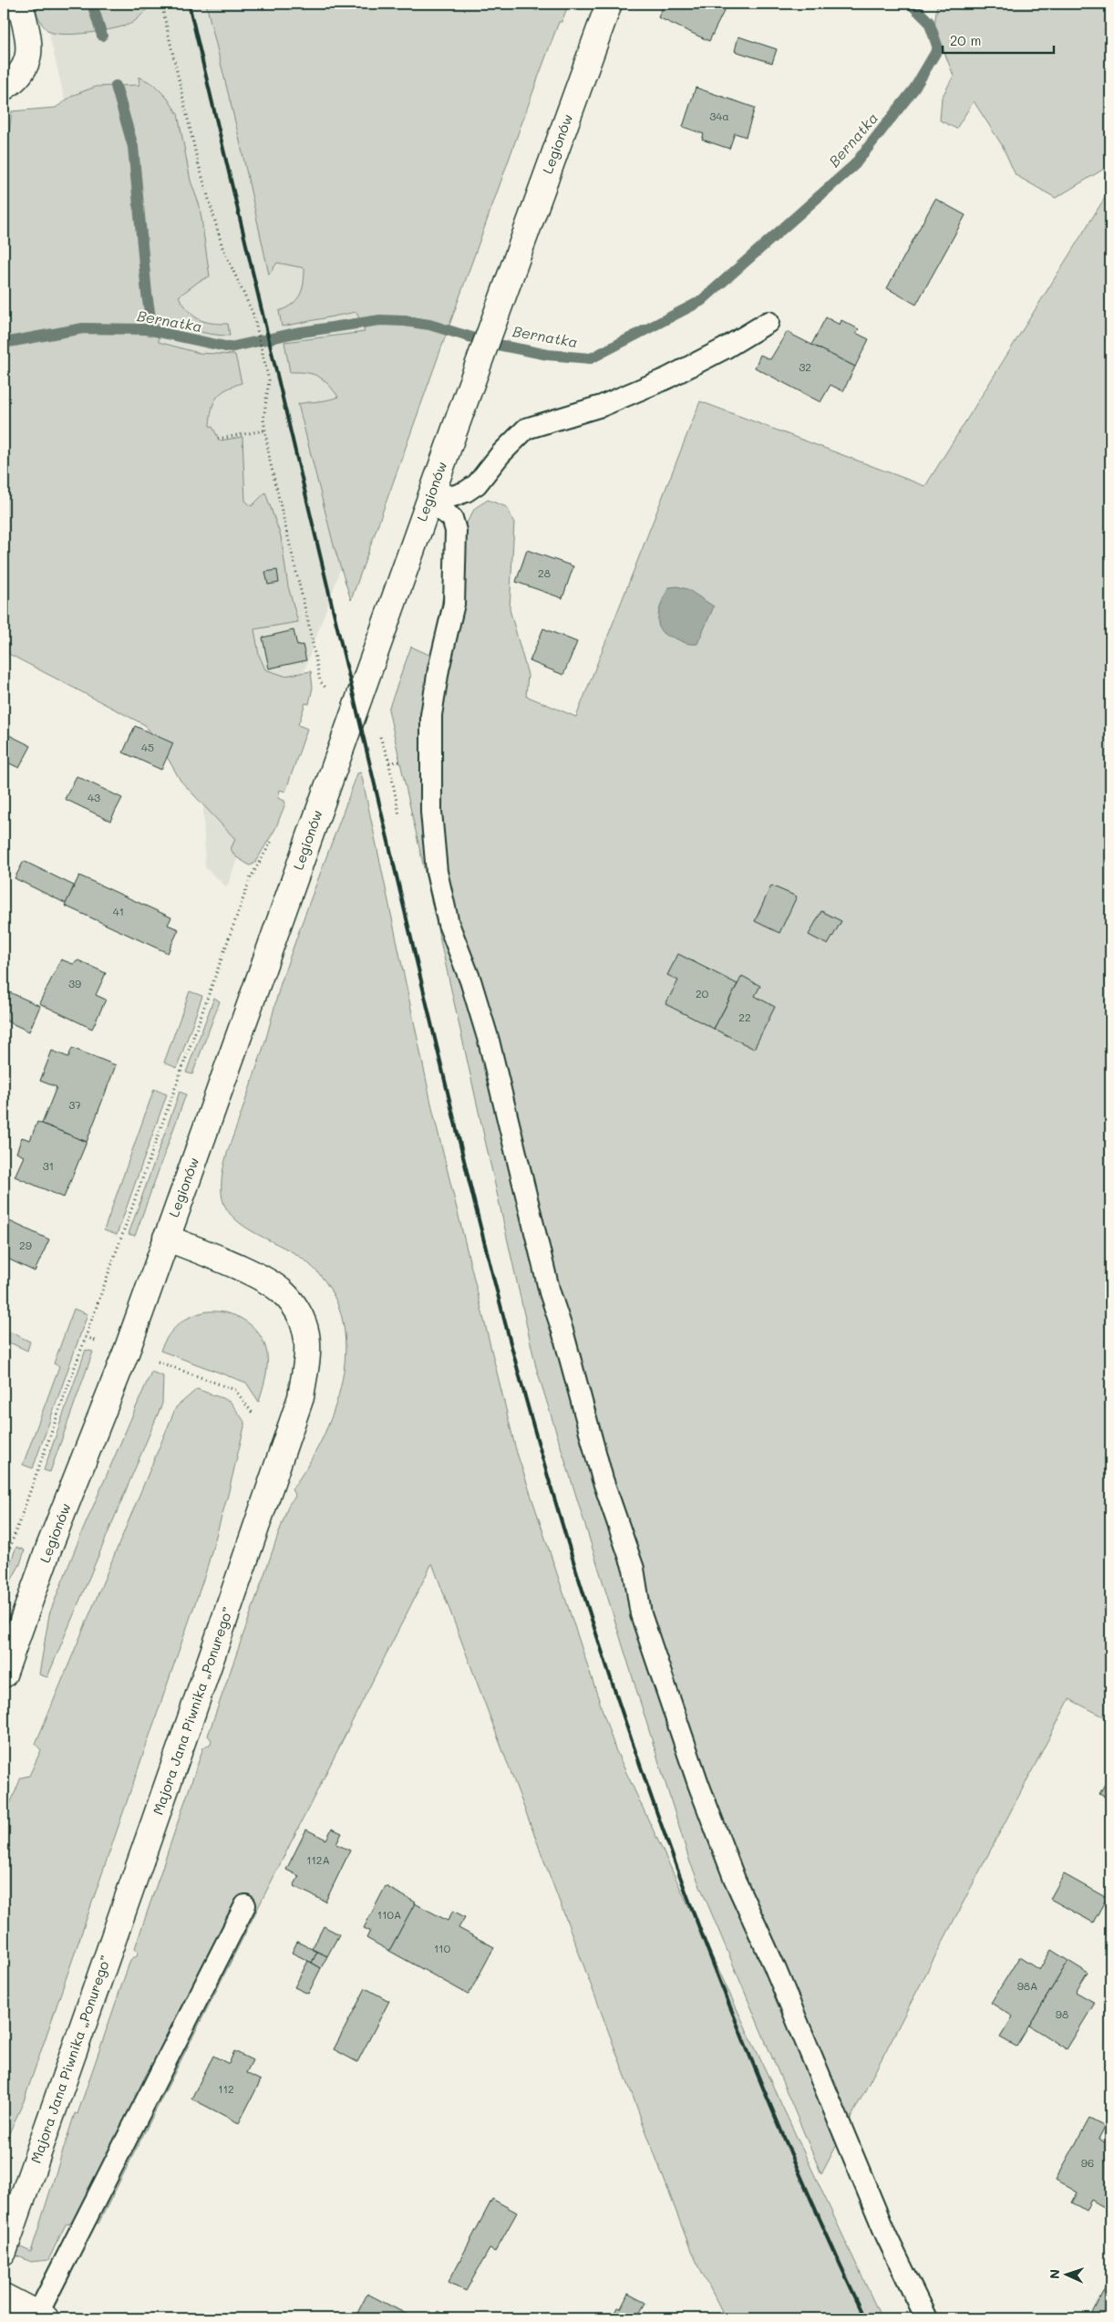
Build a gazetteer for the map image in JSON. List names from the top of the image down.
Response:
{
  "streets": {
    "street": ["Legionów", "Majora Jana Piwnika „Ponurego”"]
  },
  "crossings": [
    ["Legionów", "Majora Jana Piwnika „Ponurego”"]
  ],
  "water": ["Bernatka"],
  "house_numbers": [
    "34a",
    "32",
    "28",
    "45",
    "43",
    "41",
    "39",
    "20",
    "22",
    "37",
    "31",
    "29",
    "112A",
    "110A",
    "110",
    "98A",
    "98",
    "112",
    "96"
  ],
  "scale_bar": "20 m",
  "north": "left"
}
